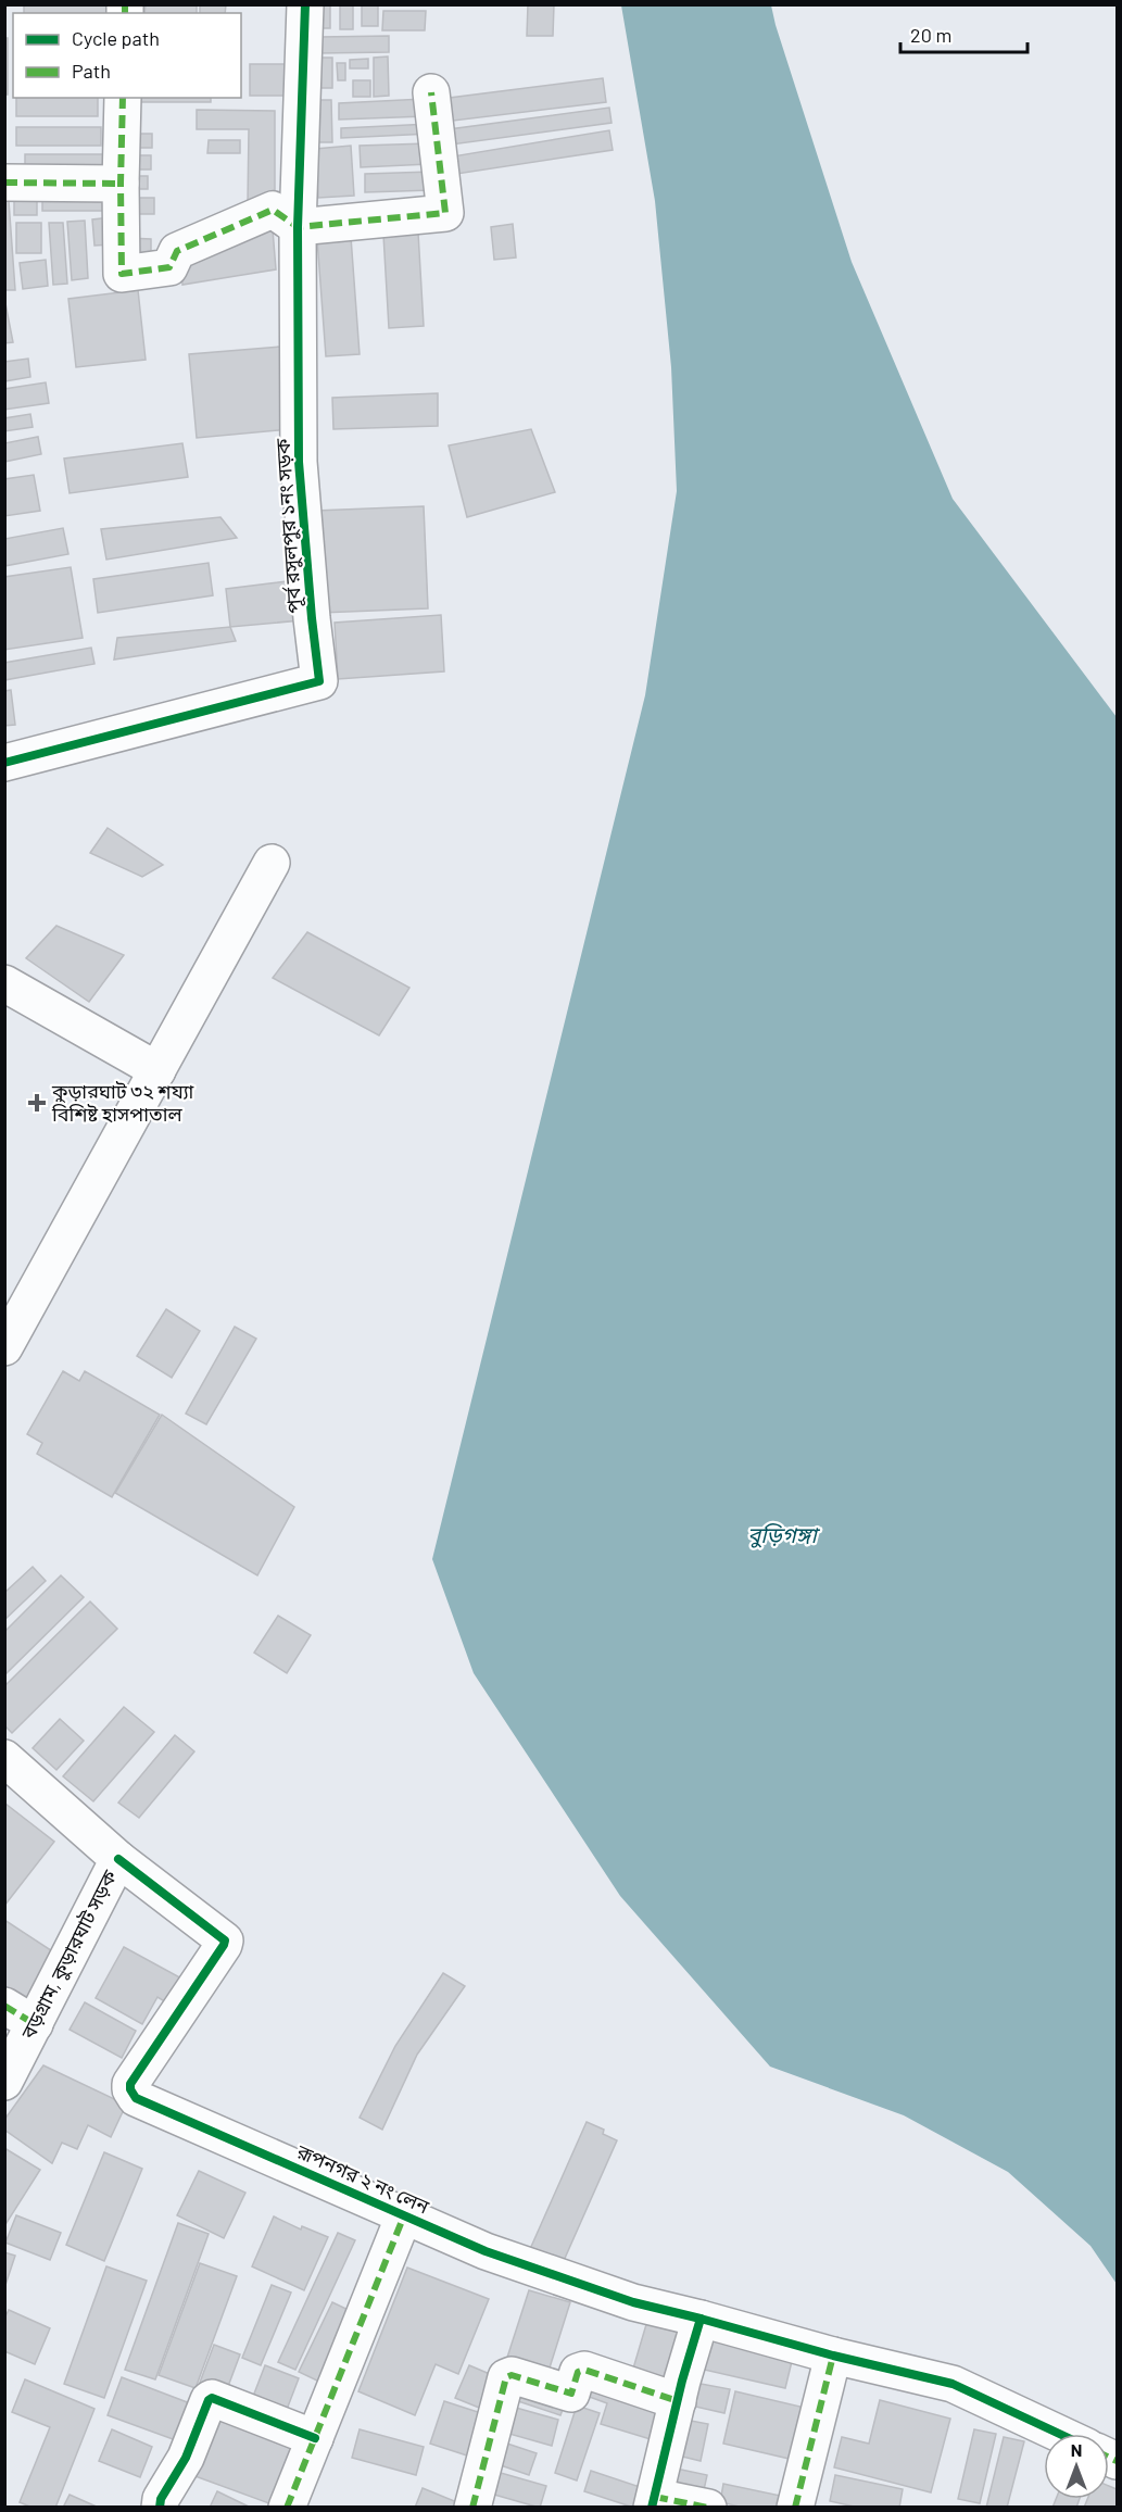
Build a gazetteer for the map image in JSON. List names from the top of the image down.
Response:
{
  "streets": {
    "street": ["পূর্ব রসুলপুর ১নং সড়ক", "বড়গ্রাম, কুড়ারঘাট সড়ক", "রূপনগর ২ নং লেন"]
  },
  "crossings": [
    ["বড়গ্রাম, কুড়ারঘাট সড়ক", "রূপনগর ২ নং লেন"]
  ],
  "water": ["বুড়িগঙ্গা"],
  "places": {
    "health": ["কুড়ারঘাট ৩২ শয্যা বিশিষ্ট হাসপাতাল"]
  },
  "legend": ["Cycle path", "Path"],
  "scale_bar": "20 m",
  "north": "top"
}
